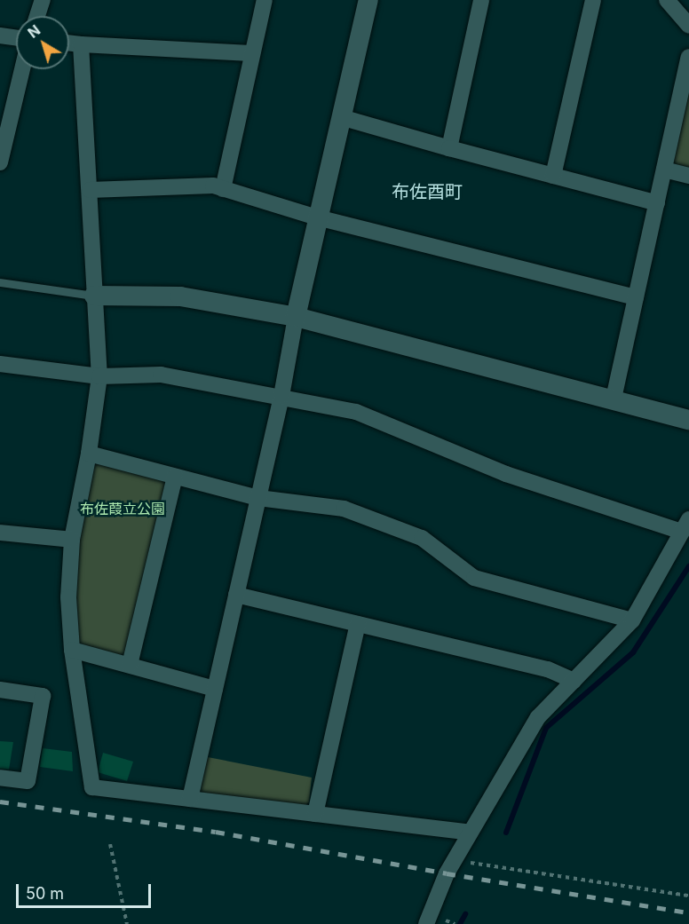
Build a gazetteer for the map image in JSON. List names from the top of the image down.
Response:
{
  "districts": ["布佐酉町"],
  "parks": ["布佐葭立公園"],
  "scale_bar": "50 m",
  "north": "top left"
}
